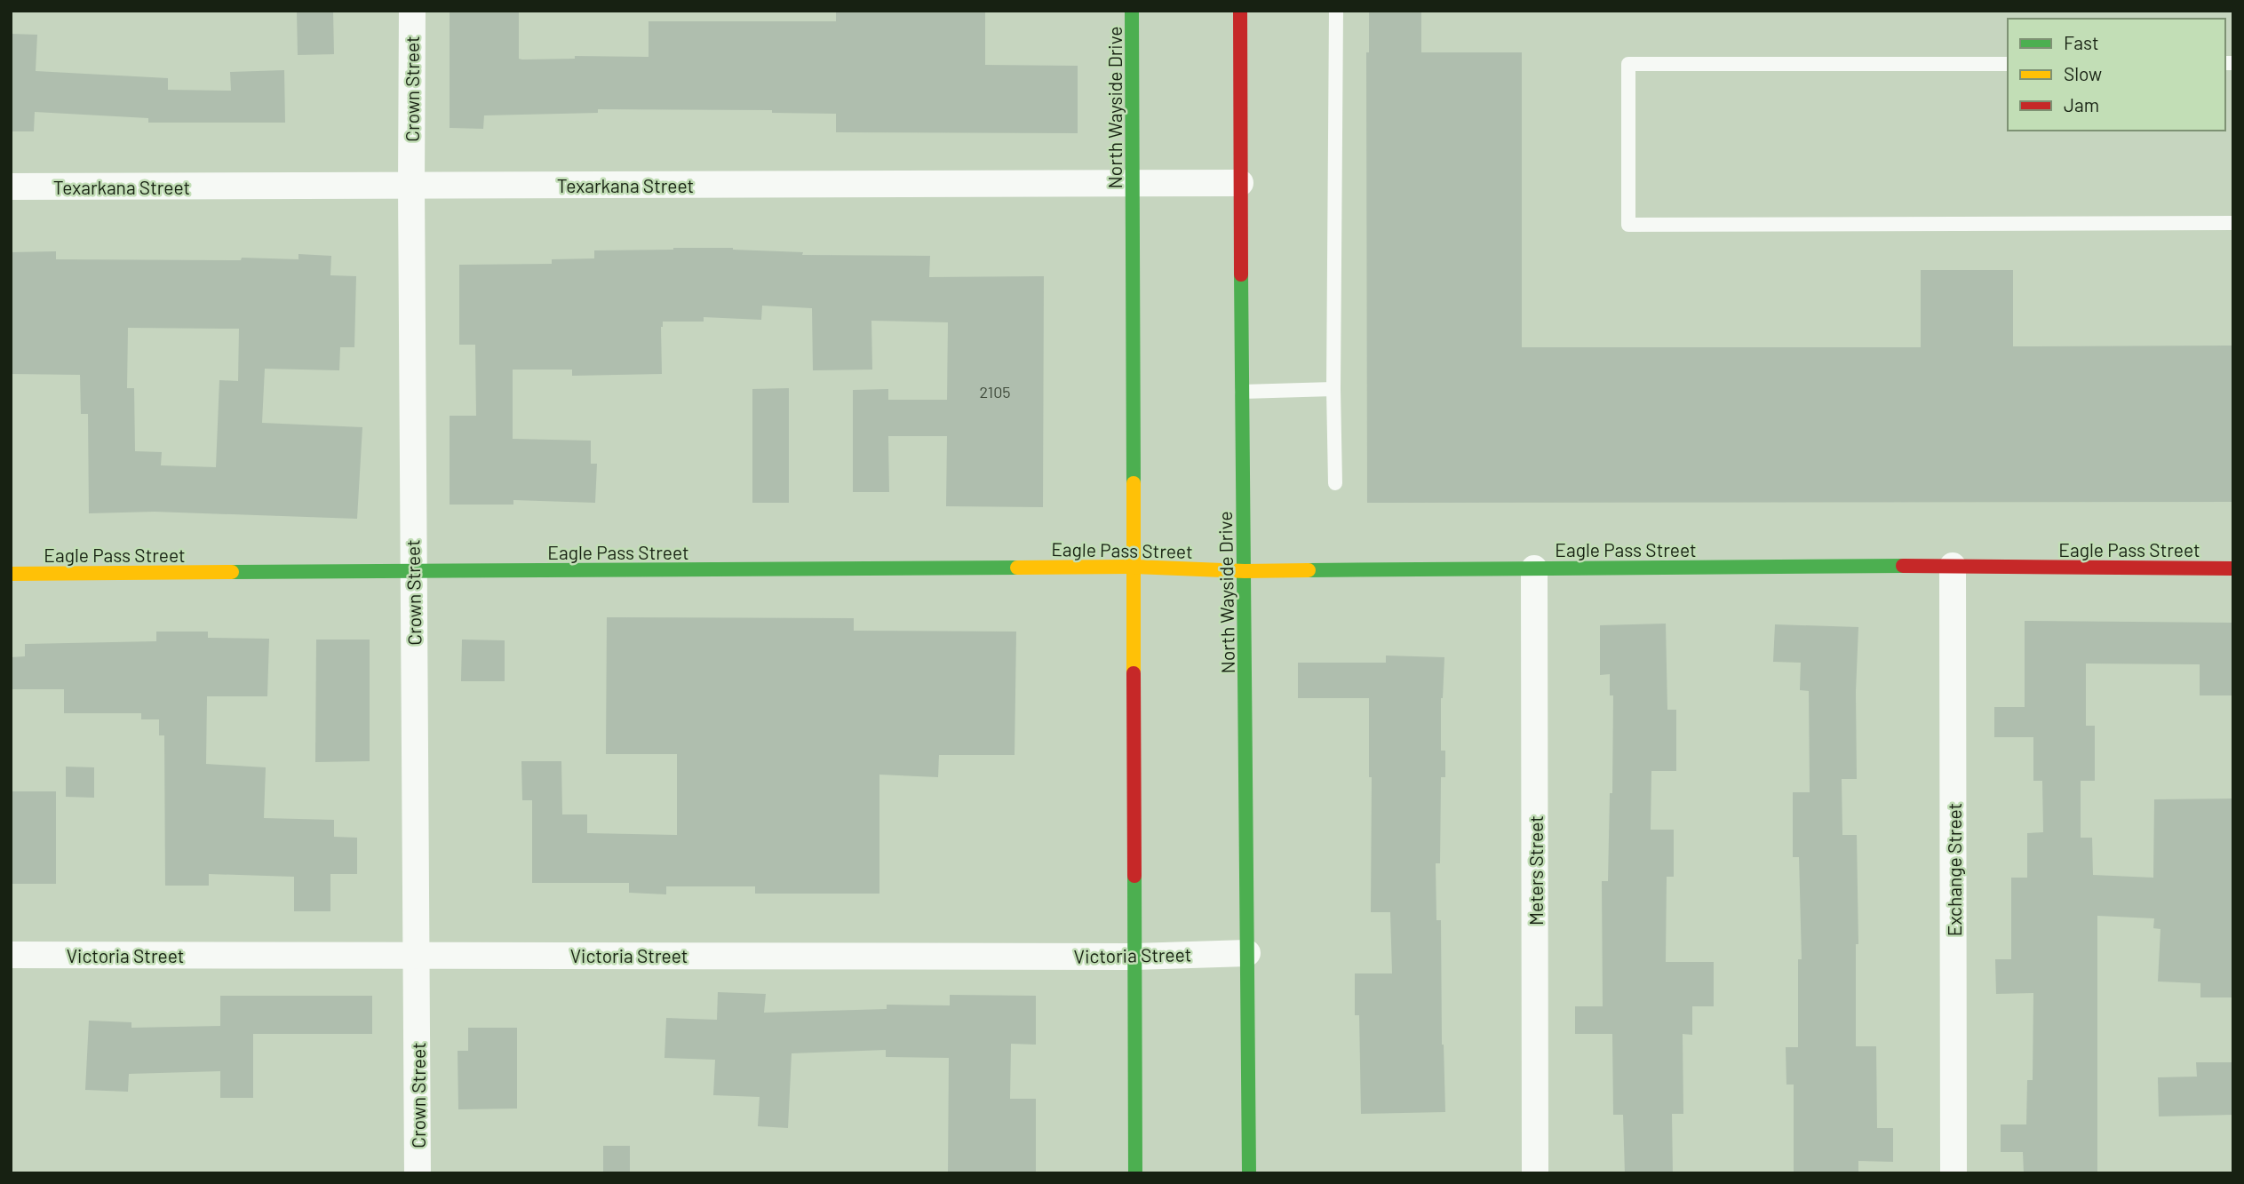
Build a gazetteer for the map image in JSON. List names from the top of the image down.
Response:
{
  "streets": {
    "main road": ["North Wayside Drive", "Eagle Pass Street"],
    "street": [
      "Crown Street",
      "Texarkana Street",
      "Exchange Street",
      "Meters Street",
      "Victoria Street"
    ]
  },
  "crossings": [
    ["Crown Street", "Texarkana Street"],
    ["Crown Street", "Eagle Pass Street"],
    ["Crown Street", "Victoria Street"],
    ["North Wayside Drive", "Texarkana Street"],
    ["North Wayside Drive", "Eagle Pass Street"],
    ["North Wayside Drive", "Victoria Street"],
    ["Eagle Pass Street", "Exchange Street"],
    ["Eagle Pass Street", "Meters Street"]
  ],
  "house_numbers": ["2105"],
  "legend": ["Fast", "Slow", "Jam"]
}
